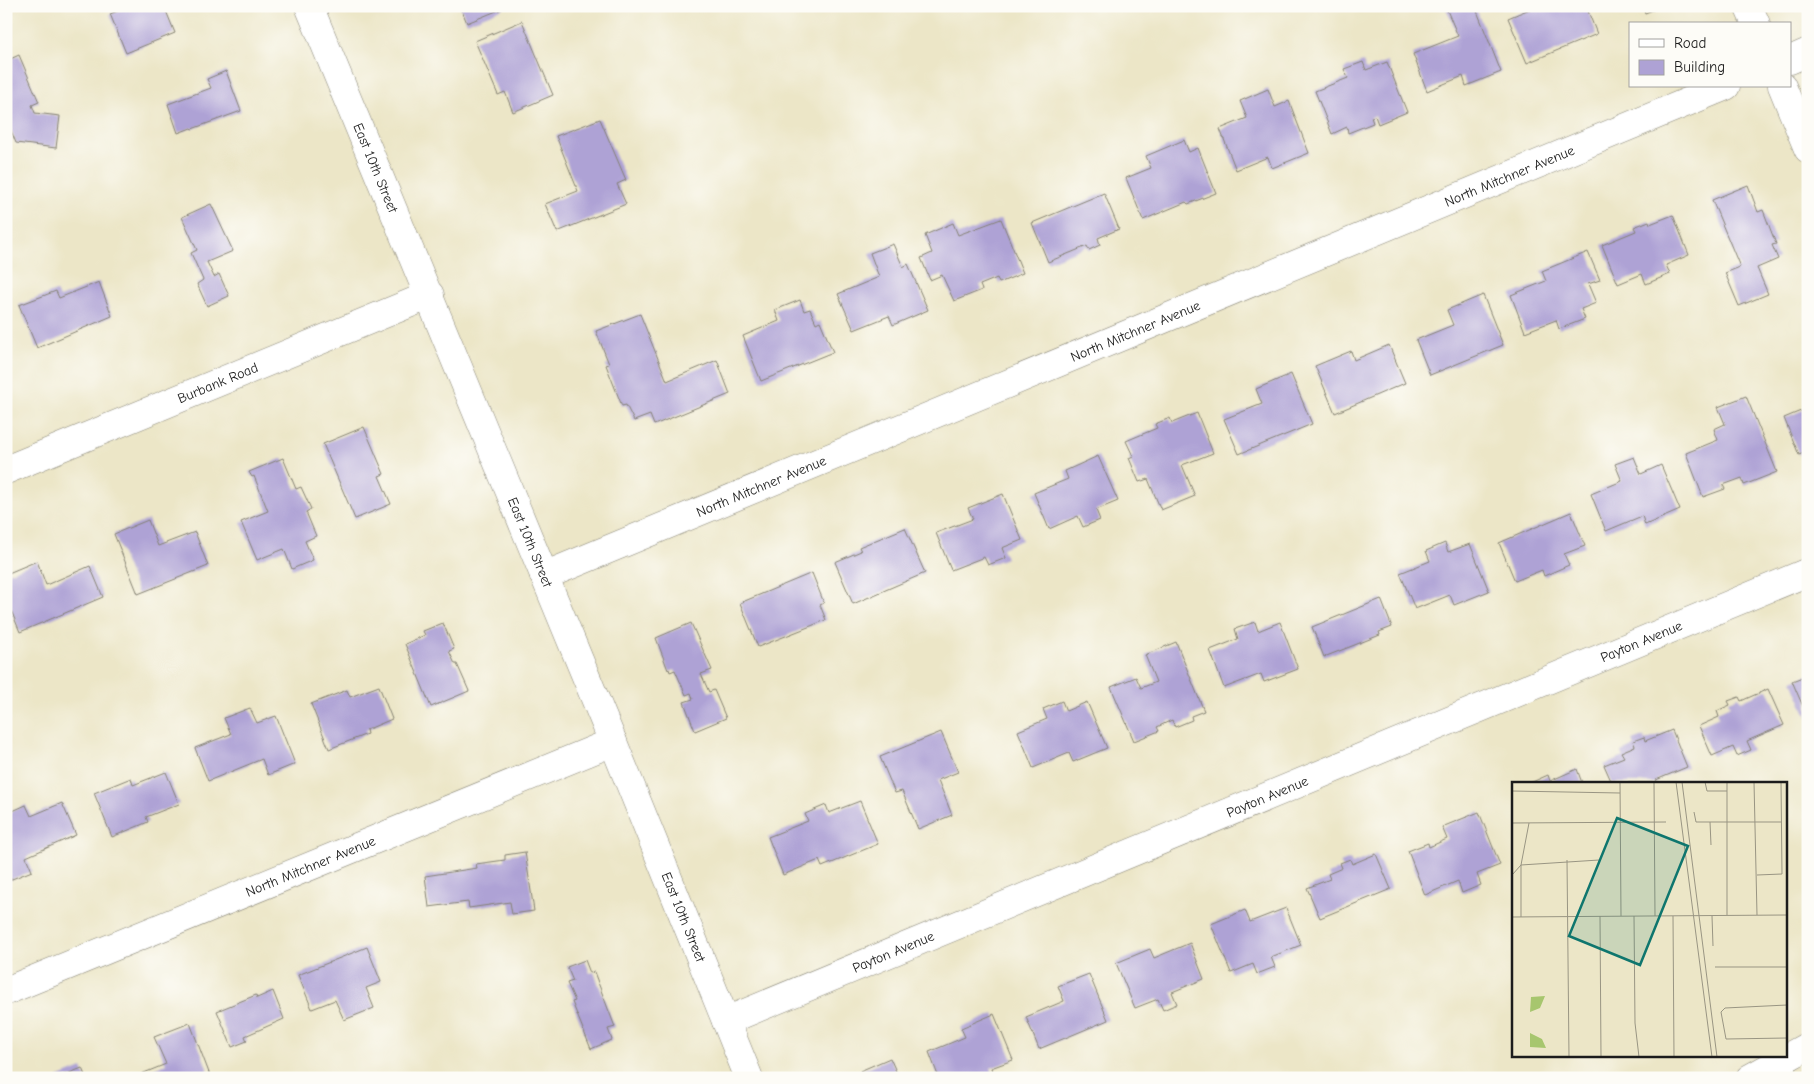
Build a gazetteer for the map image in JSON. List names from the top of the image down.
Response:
{
  "streets": {
    "main road": [
      "East 10th Street",
      "North Mitchner Avenue",
      "Burbank Road",
      "Payton Avenue"
    ]
  },
  "crossings": [
    ["East 10th Street", "North Mitchner Avenue"],
    ["East 10th Street", "Burbank Road"],
    ["East 10th Street", "Payton Avenue"]
  ],
  "legend": ["Road", "Building"]
}
